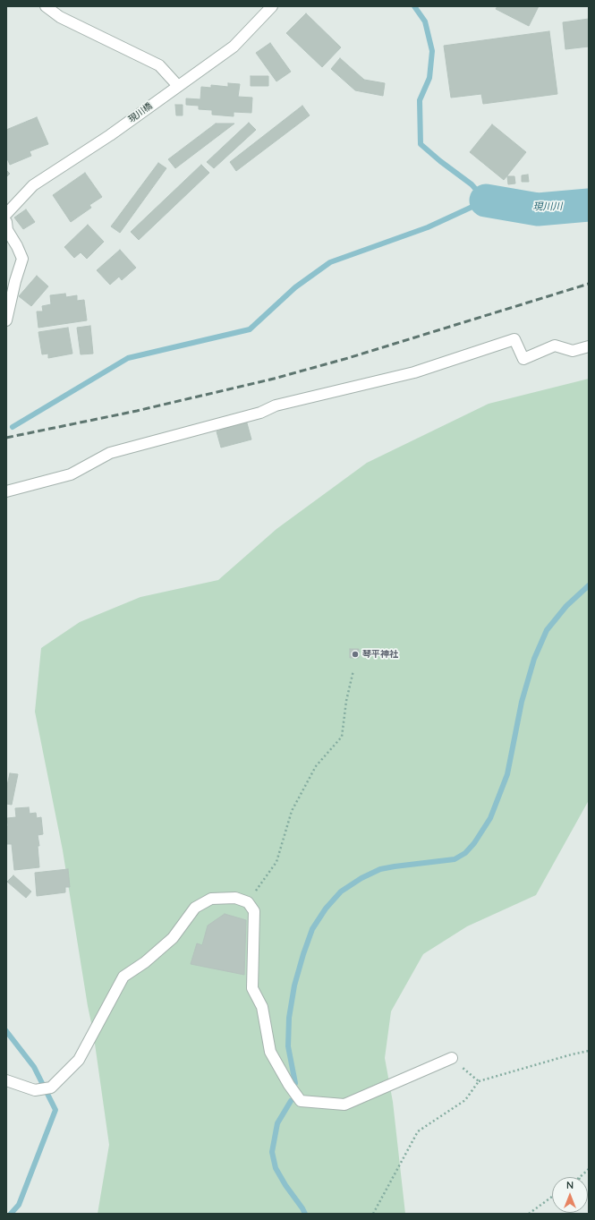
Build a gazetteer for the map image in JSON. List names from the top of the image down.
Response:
{
  "streets": {
    "street": ["現川橋"]
  },
  "water": ["現川川"],
  "places": ["琴平神社"],
  "north": "top"
}
